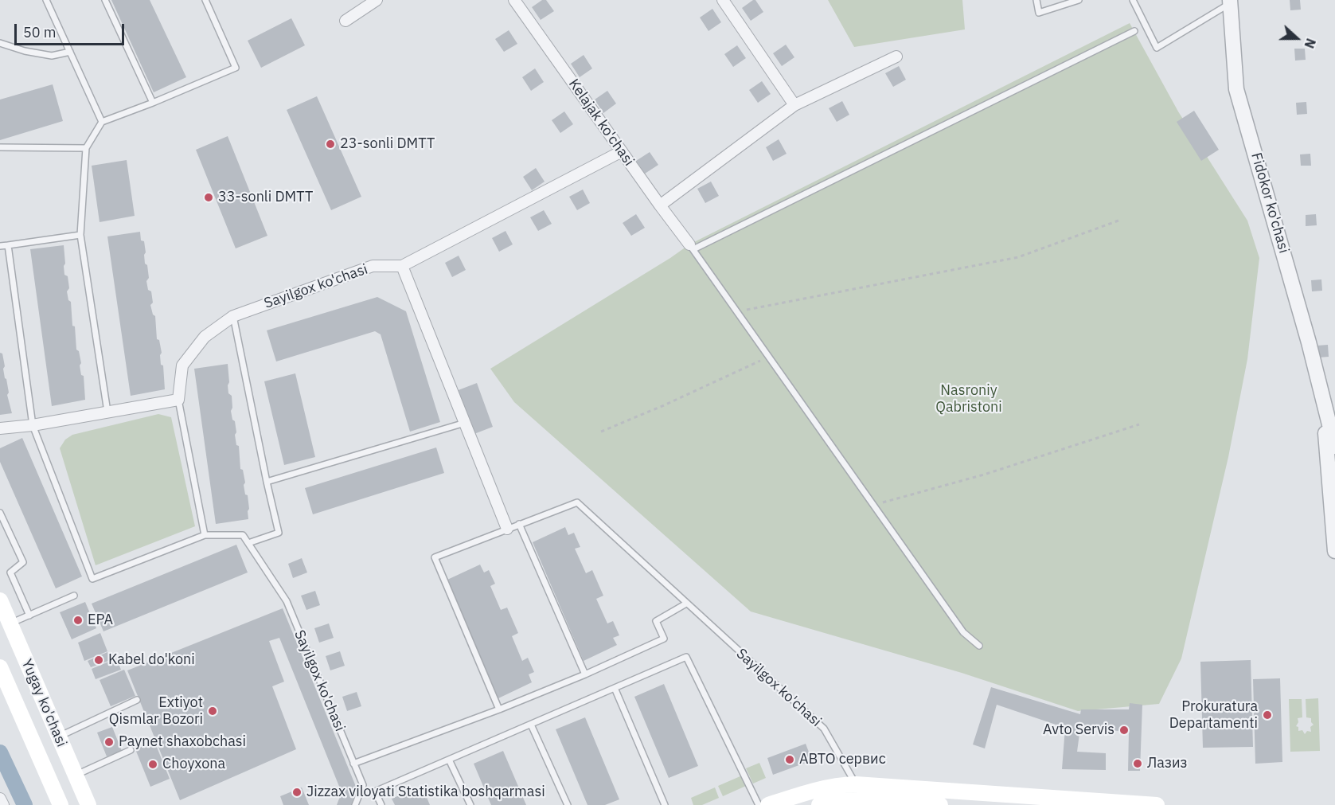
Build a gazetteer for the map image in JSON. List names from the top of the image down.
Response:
{
  "streets": {
    "main road": ["Yugay ko'chasi"],
    "street": ["Kelajak ko'chasi", "Fidokor ko'chasi", "Sayilgox ko'chasi"]
  },
  "crossings": [
    ["Kelajak ko'chasi", "Sayilgox ko'chasi"]
  ],
  "parks": ["Nasroniy Qabristoni"],
  "places": [
    "23-sonli DMTT",
    "33-sonli DMTT",
    "EPA",
    "Kabel do'koni",
    "Extiyot Qismlar Bozori",
    "Prokuratura Departamenti",
    "Avto Servis",
    "Paynet shaxobchasi",
    "АВТО сервис",
    "Лазиз",
    "Choyxona",
    "Jizzax viloyati Statistika boshqarmasi"
  ],
  "scale_bar": "50 m",
  "north": "right"
}
